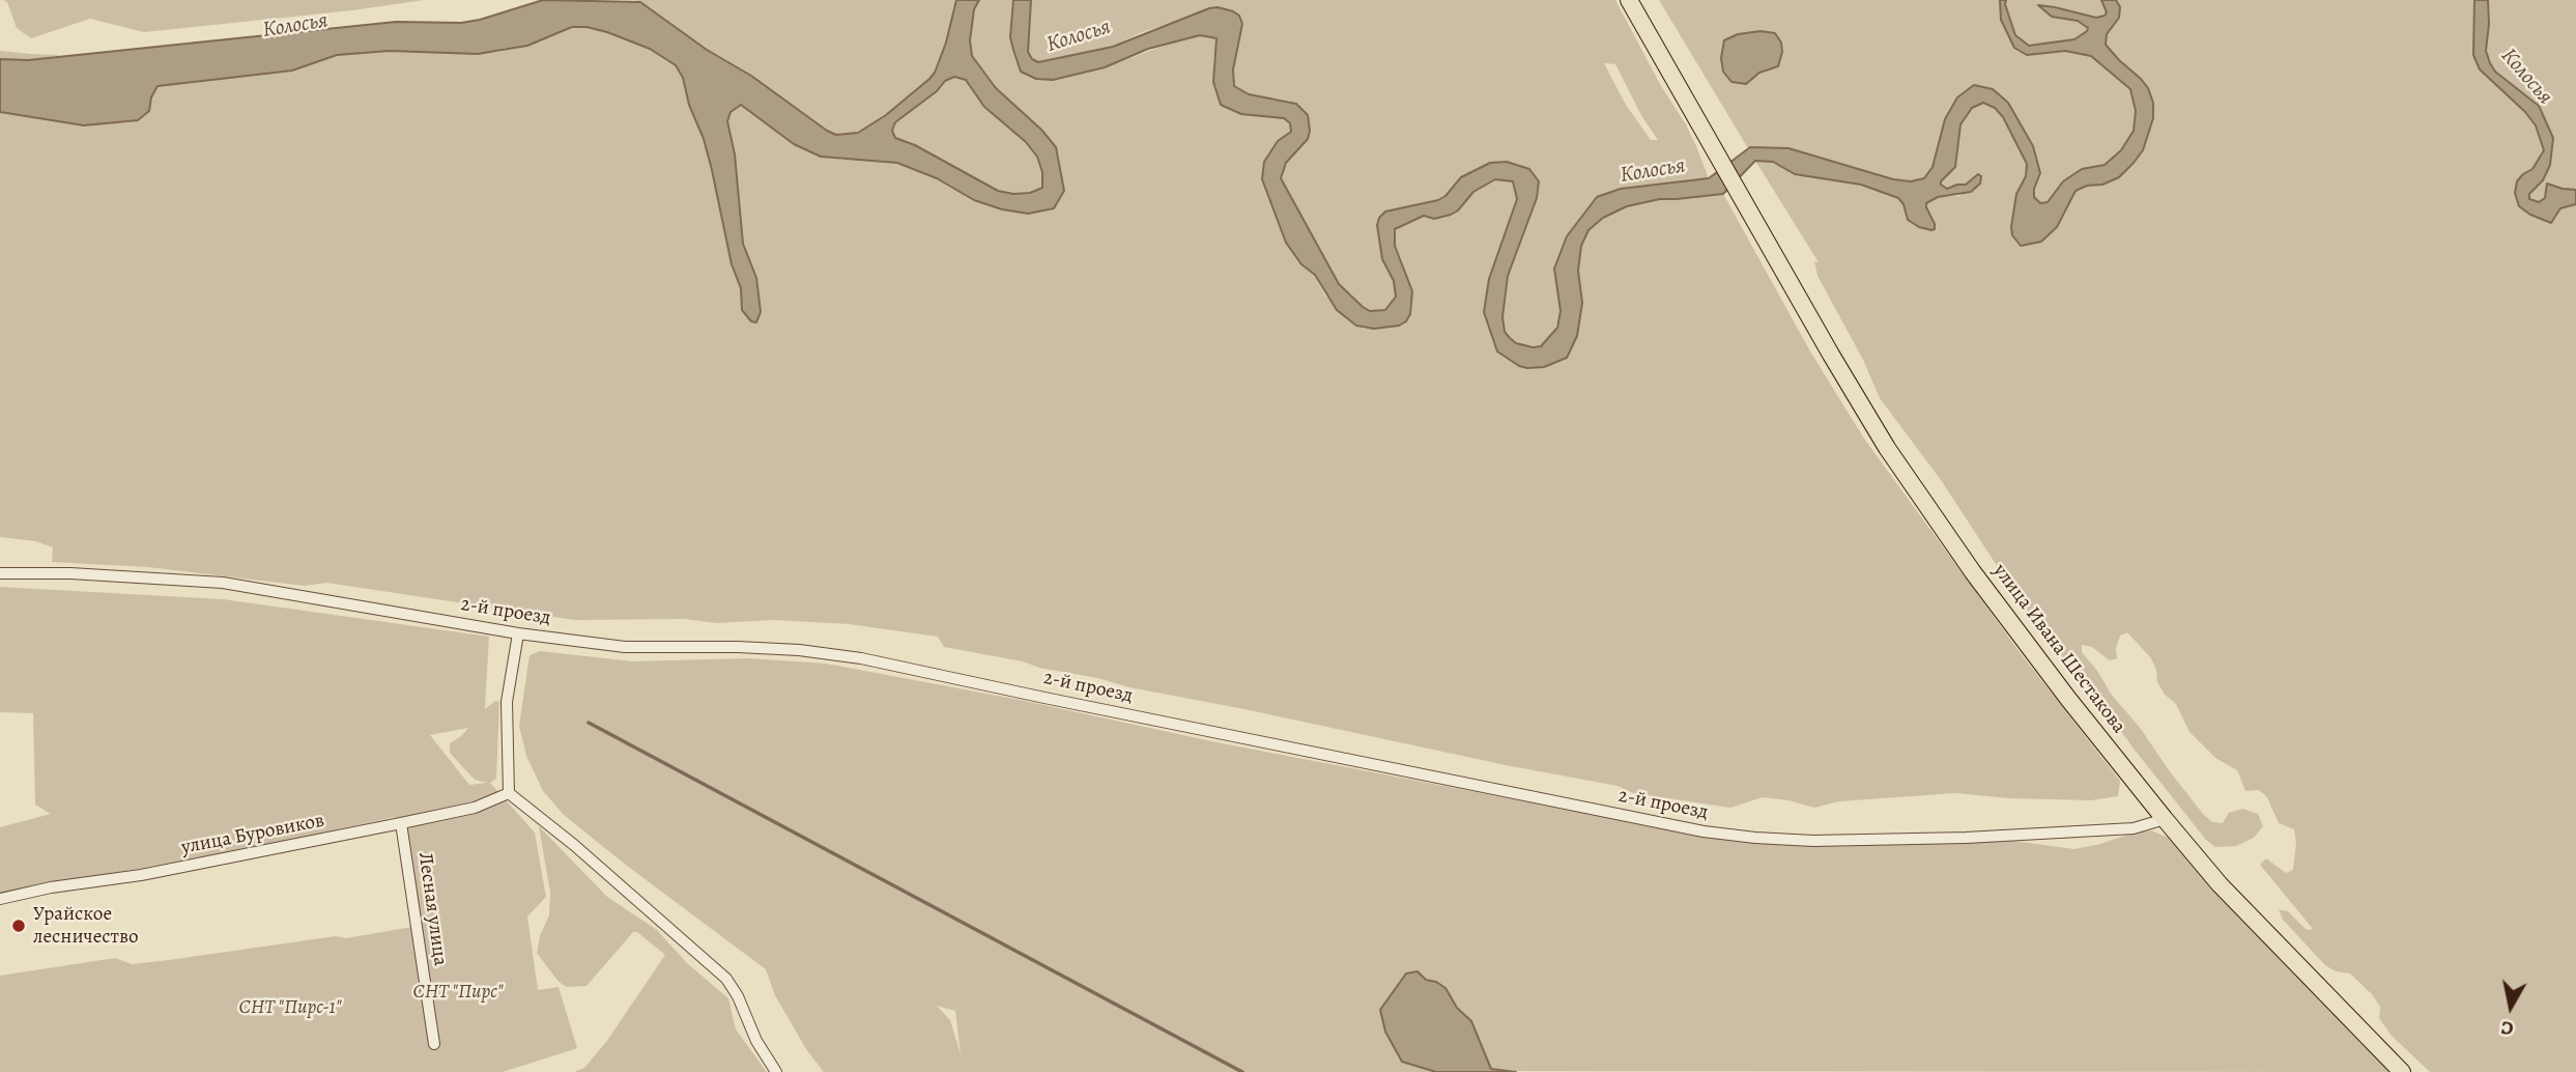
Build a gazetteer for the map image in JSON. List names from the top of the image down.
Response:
{
  "streets": {
    "main road": ["улица Ивана Шестакова"],
    "street": ["2-й проезд", "улица Буровиков", "Лесная улица"]
  },
  "crossings": [
    ["2-й проезд", "улица Ивана Шестакова"],
    ["улица Буровиков", "Лесная улица"]
  ],
  "water": ["Колосья"],
  "parks": ["СНТ \"Пирс\"", "СНТ \"Пирс-1\""],
  "places": ["Урайское лесничество"],
  "north": "bottom"
}
